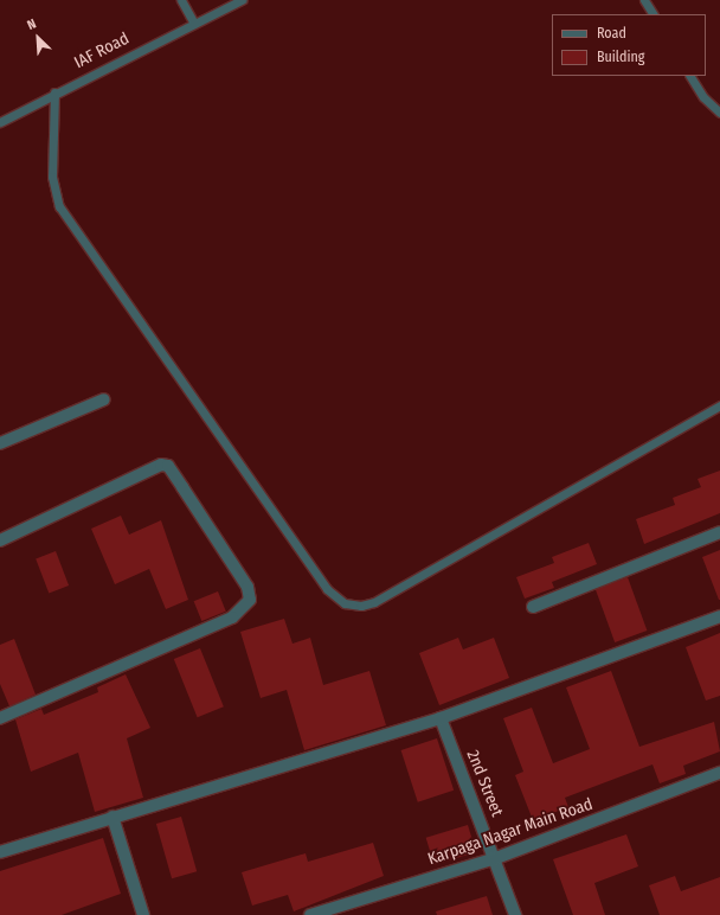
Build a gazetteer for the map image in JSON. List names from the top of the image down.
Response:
{
  "streets": {
    "street": ["2nd Street", "Karpaga Nagar Main Road"],
    "lane": ["IAF Road"]
  },
  "crossings": [
    ["2nd Street", "Karpaga Nagar Main Road"]
  ],
  "legend": ["Road", "Building"],
  "north": "top left"
}
